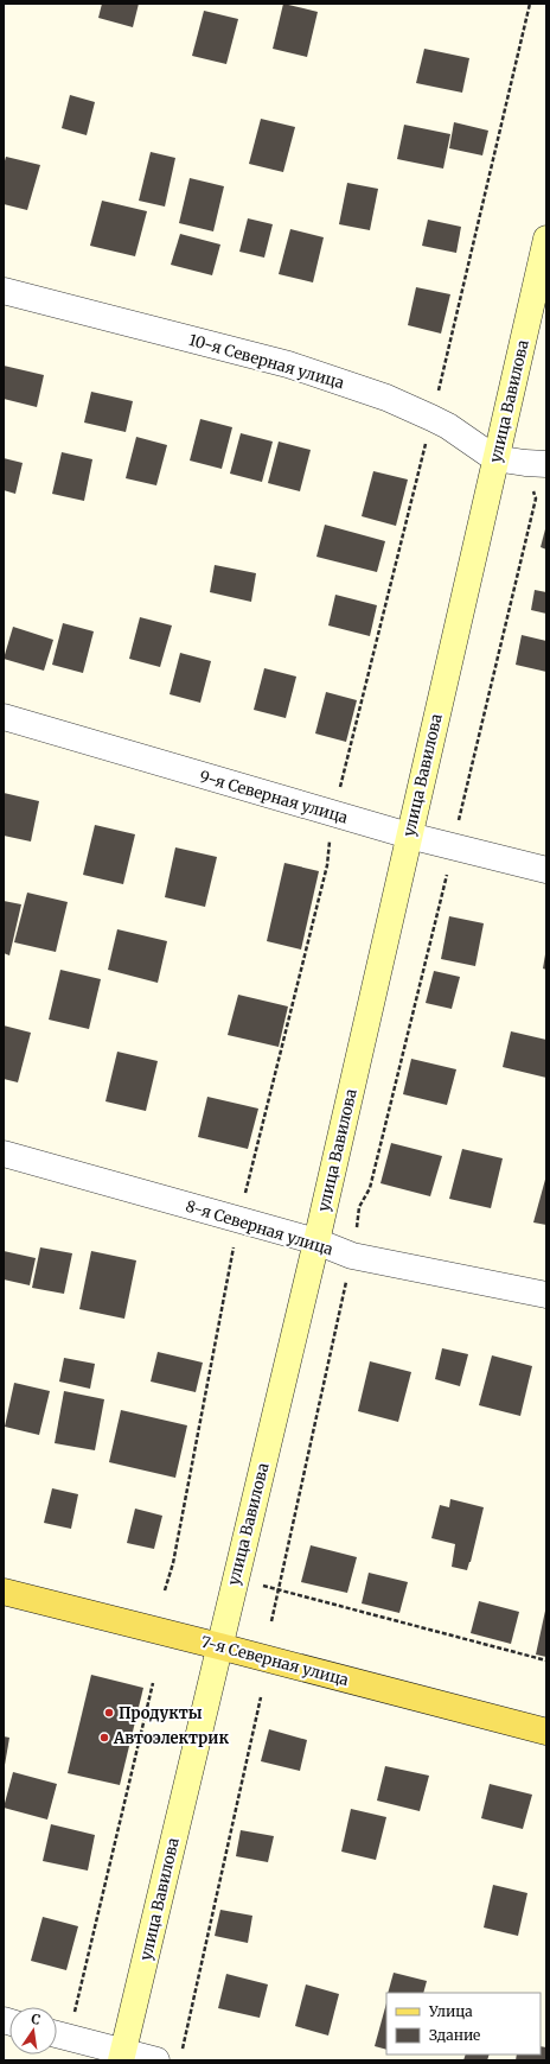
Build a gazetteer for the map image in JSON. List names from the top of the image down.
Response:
{
  "streets": {
    "main road": ["7-я Северная улица"],
    "street": [
      "10-я Северная улица",
      "улица Вавилова",
      "9-я Северная улица",
      "8-я Северная улица"
    ]
  },
  "crossings": [
    ["10-я Северная улица", "улица Вавилова"],
    ["улица Вавилова", "9-я Северная улица"],
    ["улица Вавилова", "8-я Северная улица"],
    ["улица Вавилова", "7-я Северная улица"]
  ],
  "places": ["Продукты", "Автоэлектрик"],
  "legend": ["Улица", "Здание"],
  "north": "top"
}
